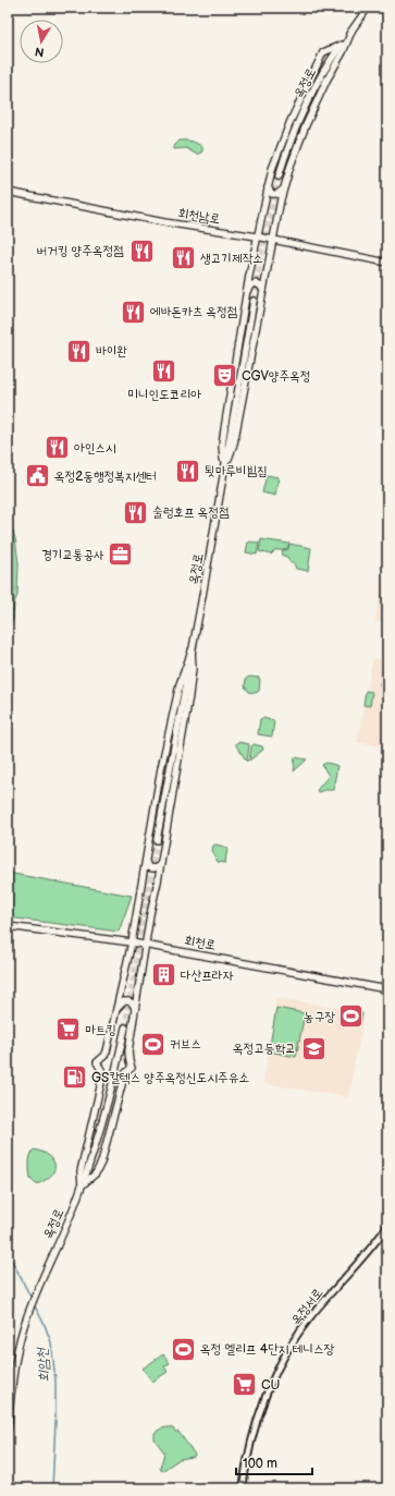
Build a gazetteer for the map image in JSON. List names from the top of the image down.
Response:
{
  "streets": {
    "main road": ["옥정로", "회천남로", "회천로"],
    "street": ["옥정서로"]
  },
  "water": ["회암천"],
  "places": {
    "restaurant": [
      "버거킹 양주옥정점",
      "생고기제작소",
      "에바돈카츠 옥정점",
      "바이완",
      "미니인도코리아",
      "아인스시",
      "툇마루비빔집",
      "술렁호프 옥정점"
    ],
    "theatre": ["CGV양주옥정"],
    "public building": ["옥정2동행정복지센터"],
    "office": ["경기교통공사"],
    "building": ["다산프라자"],
    "sports": ["농구장", "커브스", "옥정 엘리프 4단지 테니스장"],
    "supermarket": ["마트킹", "CU"],
    "school or university": ["옥정고등학교"],
    "fuel station": ["GS칼텍스 양주옥정신도시주유소"]
  },
  "scale_bar": "100 m",
  "north": "bottom"
}
